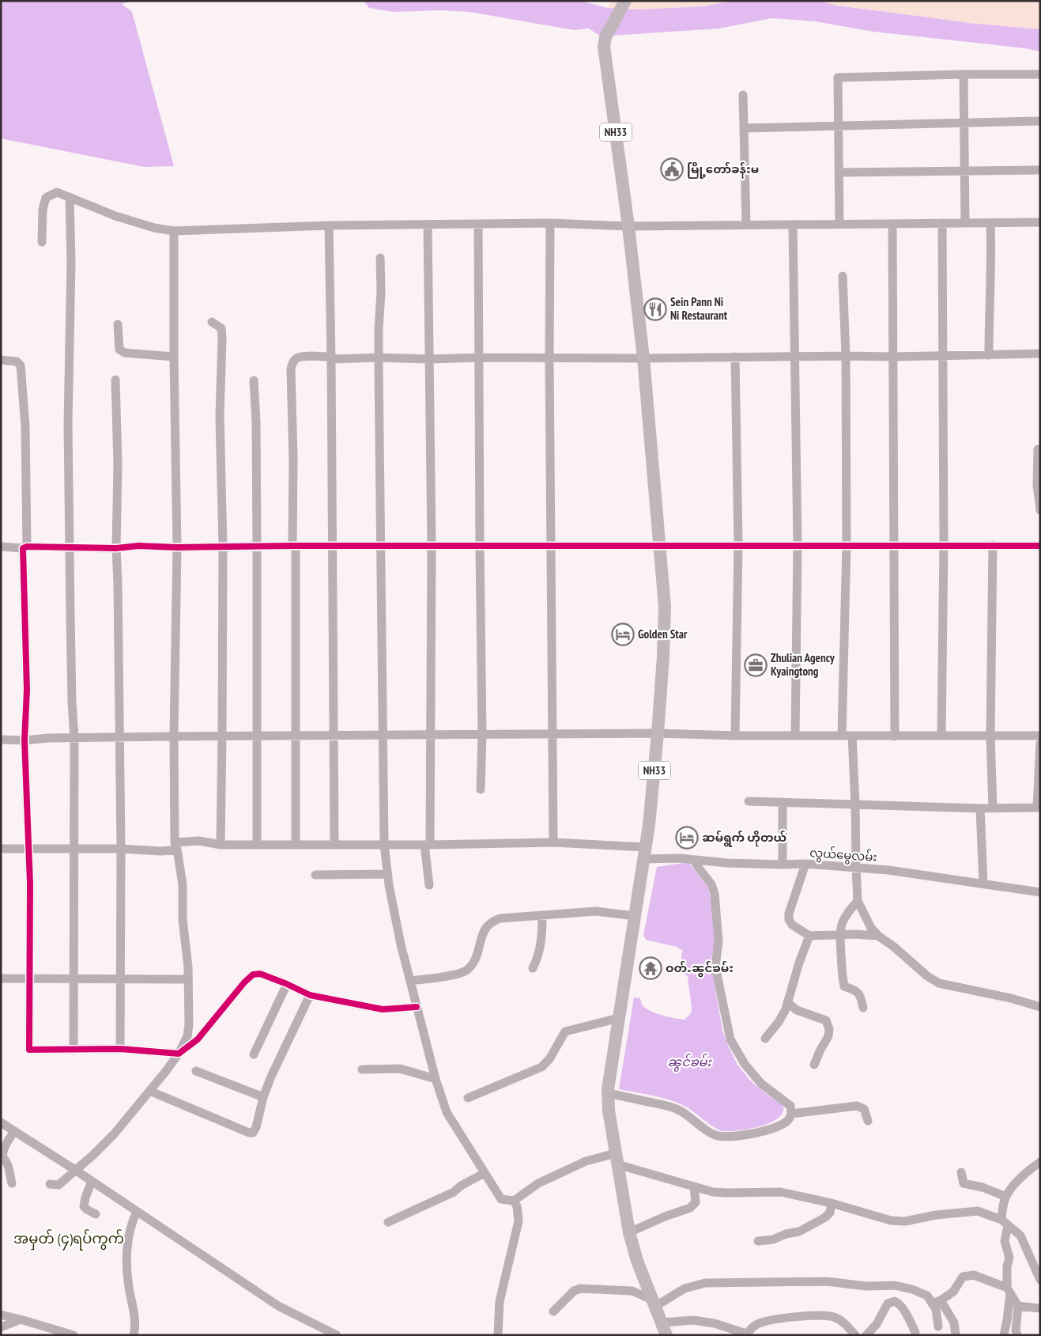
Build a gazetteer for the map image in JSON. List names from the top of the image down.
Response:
{
  "streets": {
    "highway": ["NH33"],
    "street": ["လွယ်မွေလမ်း"]
  },
  "crossings": [
    ["NH33", "လွယ်မွေလမ်း"]
  ],
  "districts": ["အမှတ် (၄)ရပ်ကွက်"],
  "water": ["ၼွင်ၶမ်း"],
  "places": {
    "public building": ["မြို့တော်ခန်းမ"],
    "restaurant": ["Sein Pann Ni Ni Restaurant"],
    "hotel": ["Golden Star", "ဆမ်ရွက် ဟိုတယ်"],
    "office": ["Zhulian Agency Kyaingtong"],
    "temple": ["ဝတ်ႉၼွင်ၶမ်း"]
  }
}
